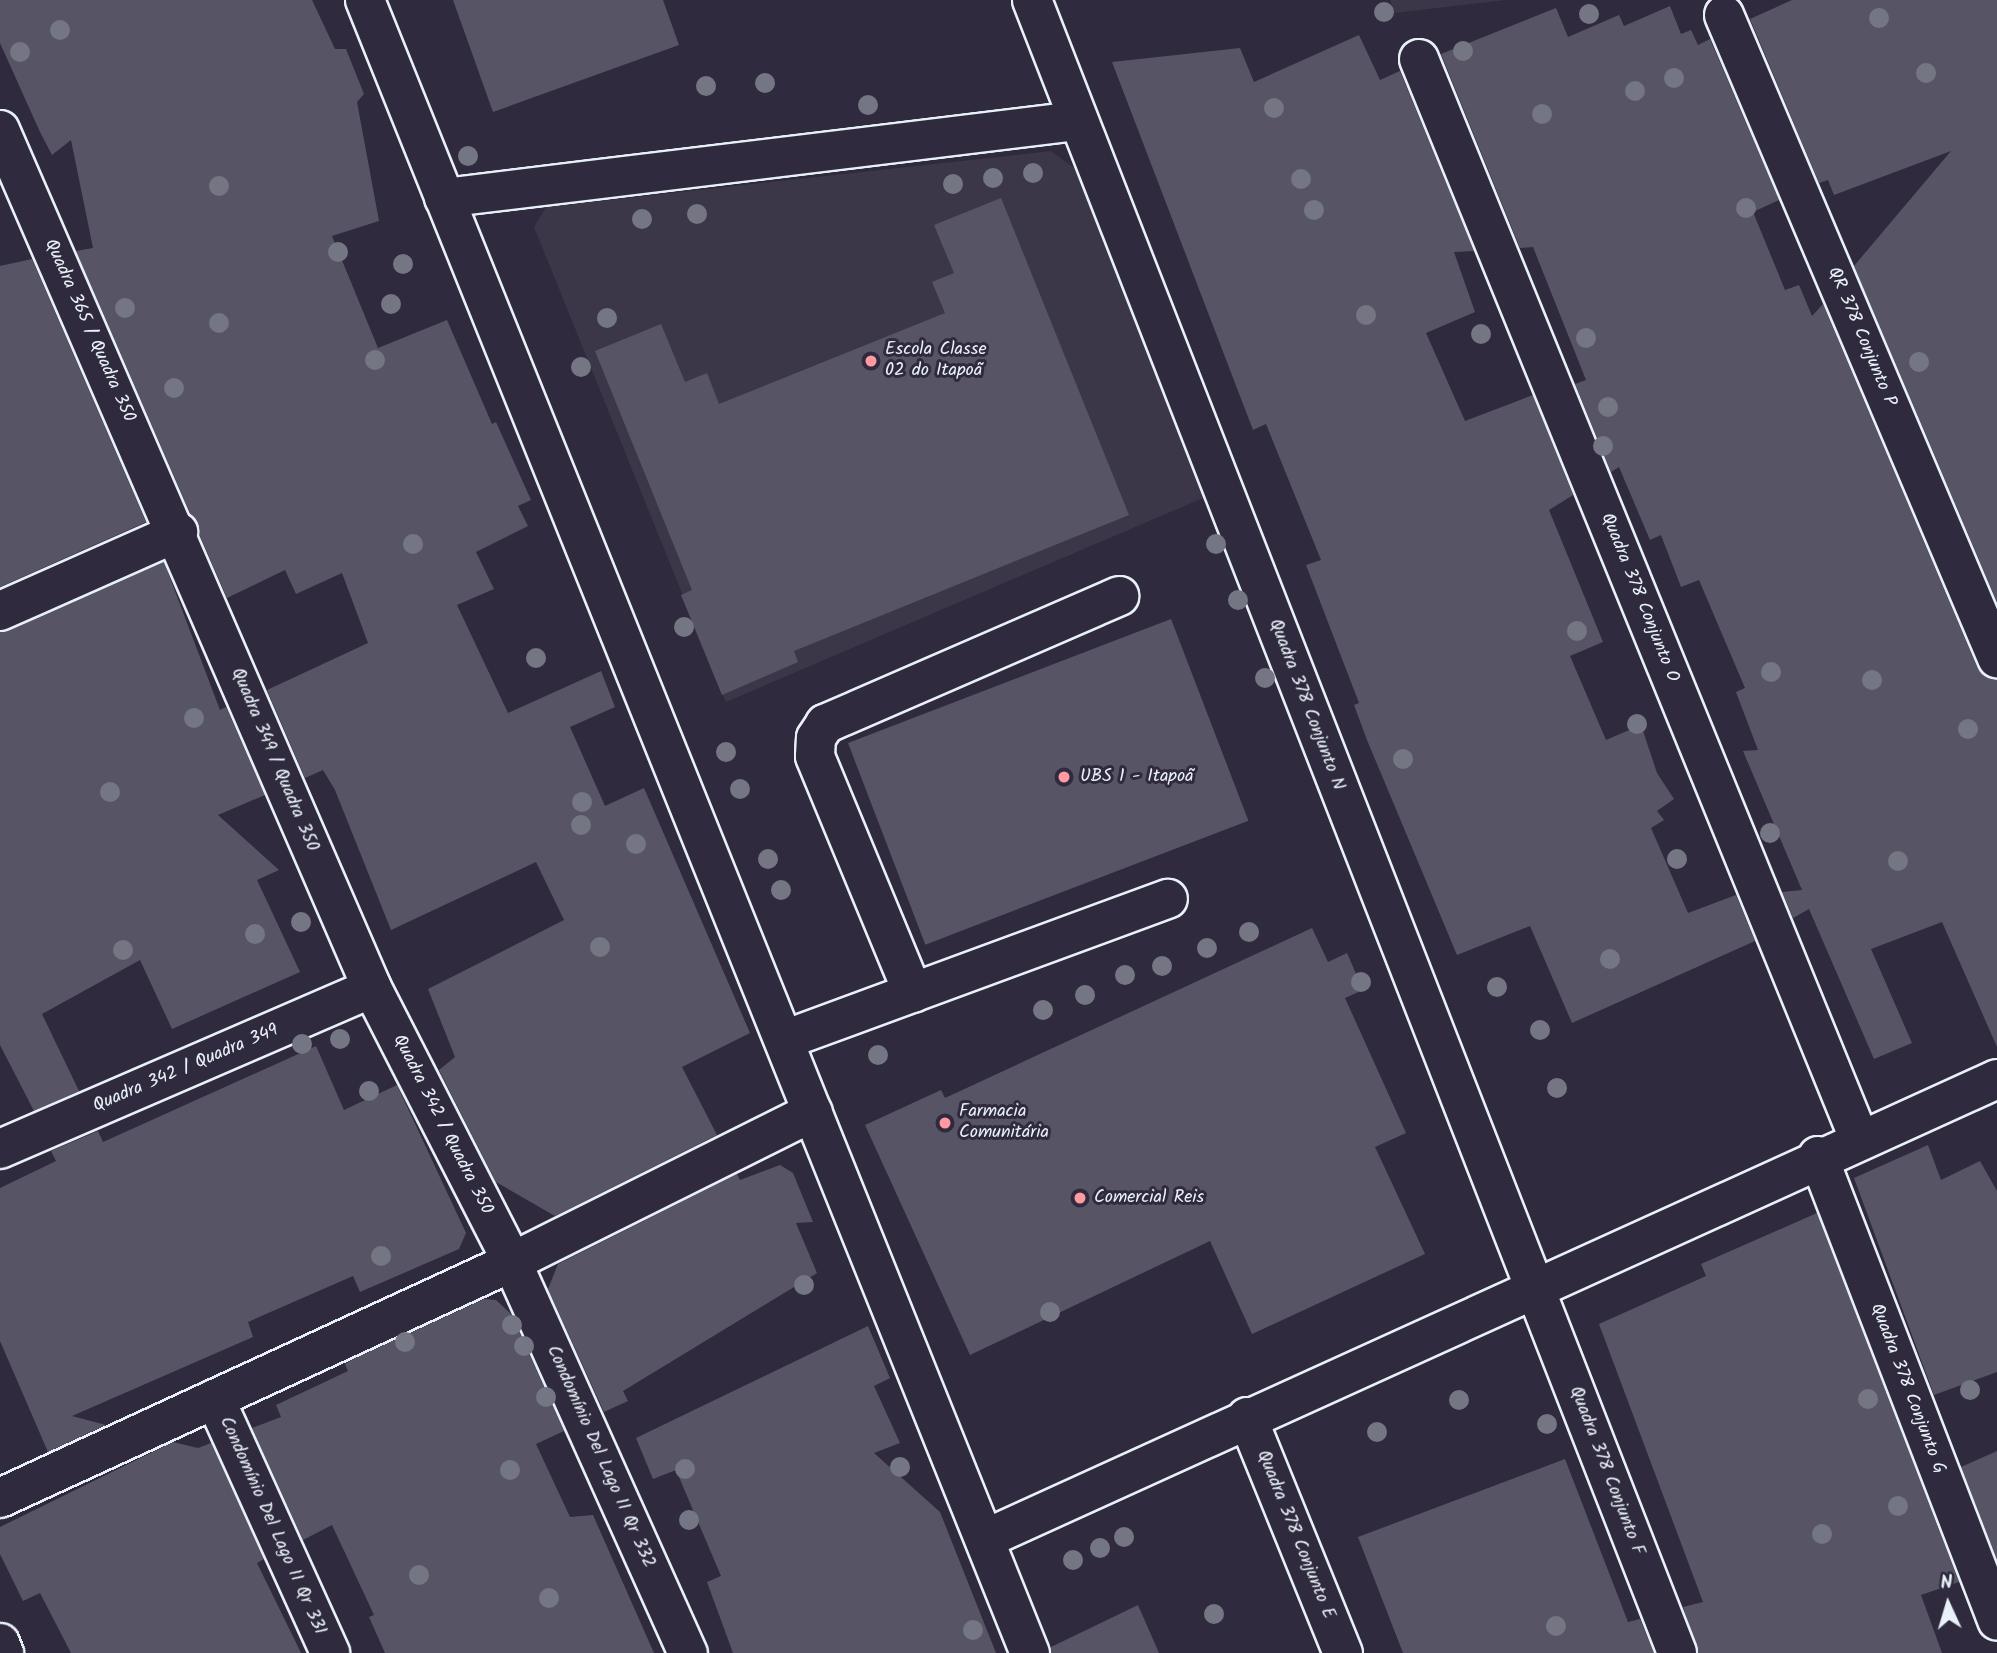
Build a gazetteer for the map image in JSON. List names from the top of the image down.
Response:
{
  "streets": {
    "street": [
      "Quadra 365 / Quadra 350",
      "QR 378 Conjunto P",
      "Quadra 378 Conjunto O",
      "Quadra 378 Conjunto N",
      "Quadra 349 / Quadra 350",
      "Quadra 342 / Quadra 349",
      "Quadra 342 / Quadra 350",
      "Quadra 378 Conjunto G",
      "Condomínio Del Lago II Qr 332",
      "Quadra 378 Conjunto F",
      "Condomínio Del Lago II Qr 331",
      "Quadra 378 Conjunto E"
    ]
  },
  "crossings": [
    ["Quadra 365 / Quadra 350", "Quadra 349 / Quadra 350"],
    ["Quadra 378 Conjunto N", "Quadra 378 Conjunto F"],
    ["Quadra 349 / Quadra 350", "Quadra 342 / Quadra 349"],
    ["Quadra 349 / Quadra 350", "Quadra 342 / Quadra 350"],
    ["Quadra 342 / Quadra 349", "Quadra 342 / Quadra 350"],
    ["Quadra 342 / Quadra 350", "Condomínio Del Lago II Qr 332"]
  ],
  "places": [
    "Escola Classe 02 do Itapoã",
    "UBS 1 - Itapoã",
    "Farmacia Comunitária",
    "Comercial Reis"
  ],
  "north": "top"
}
